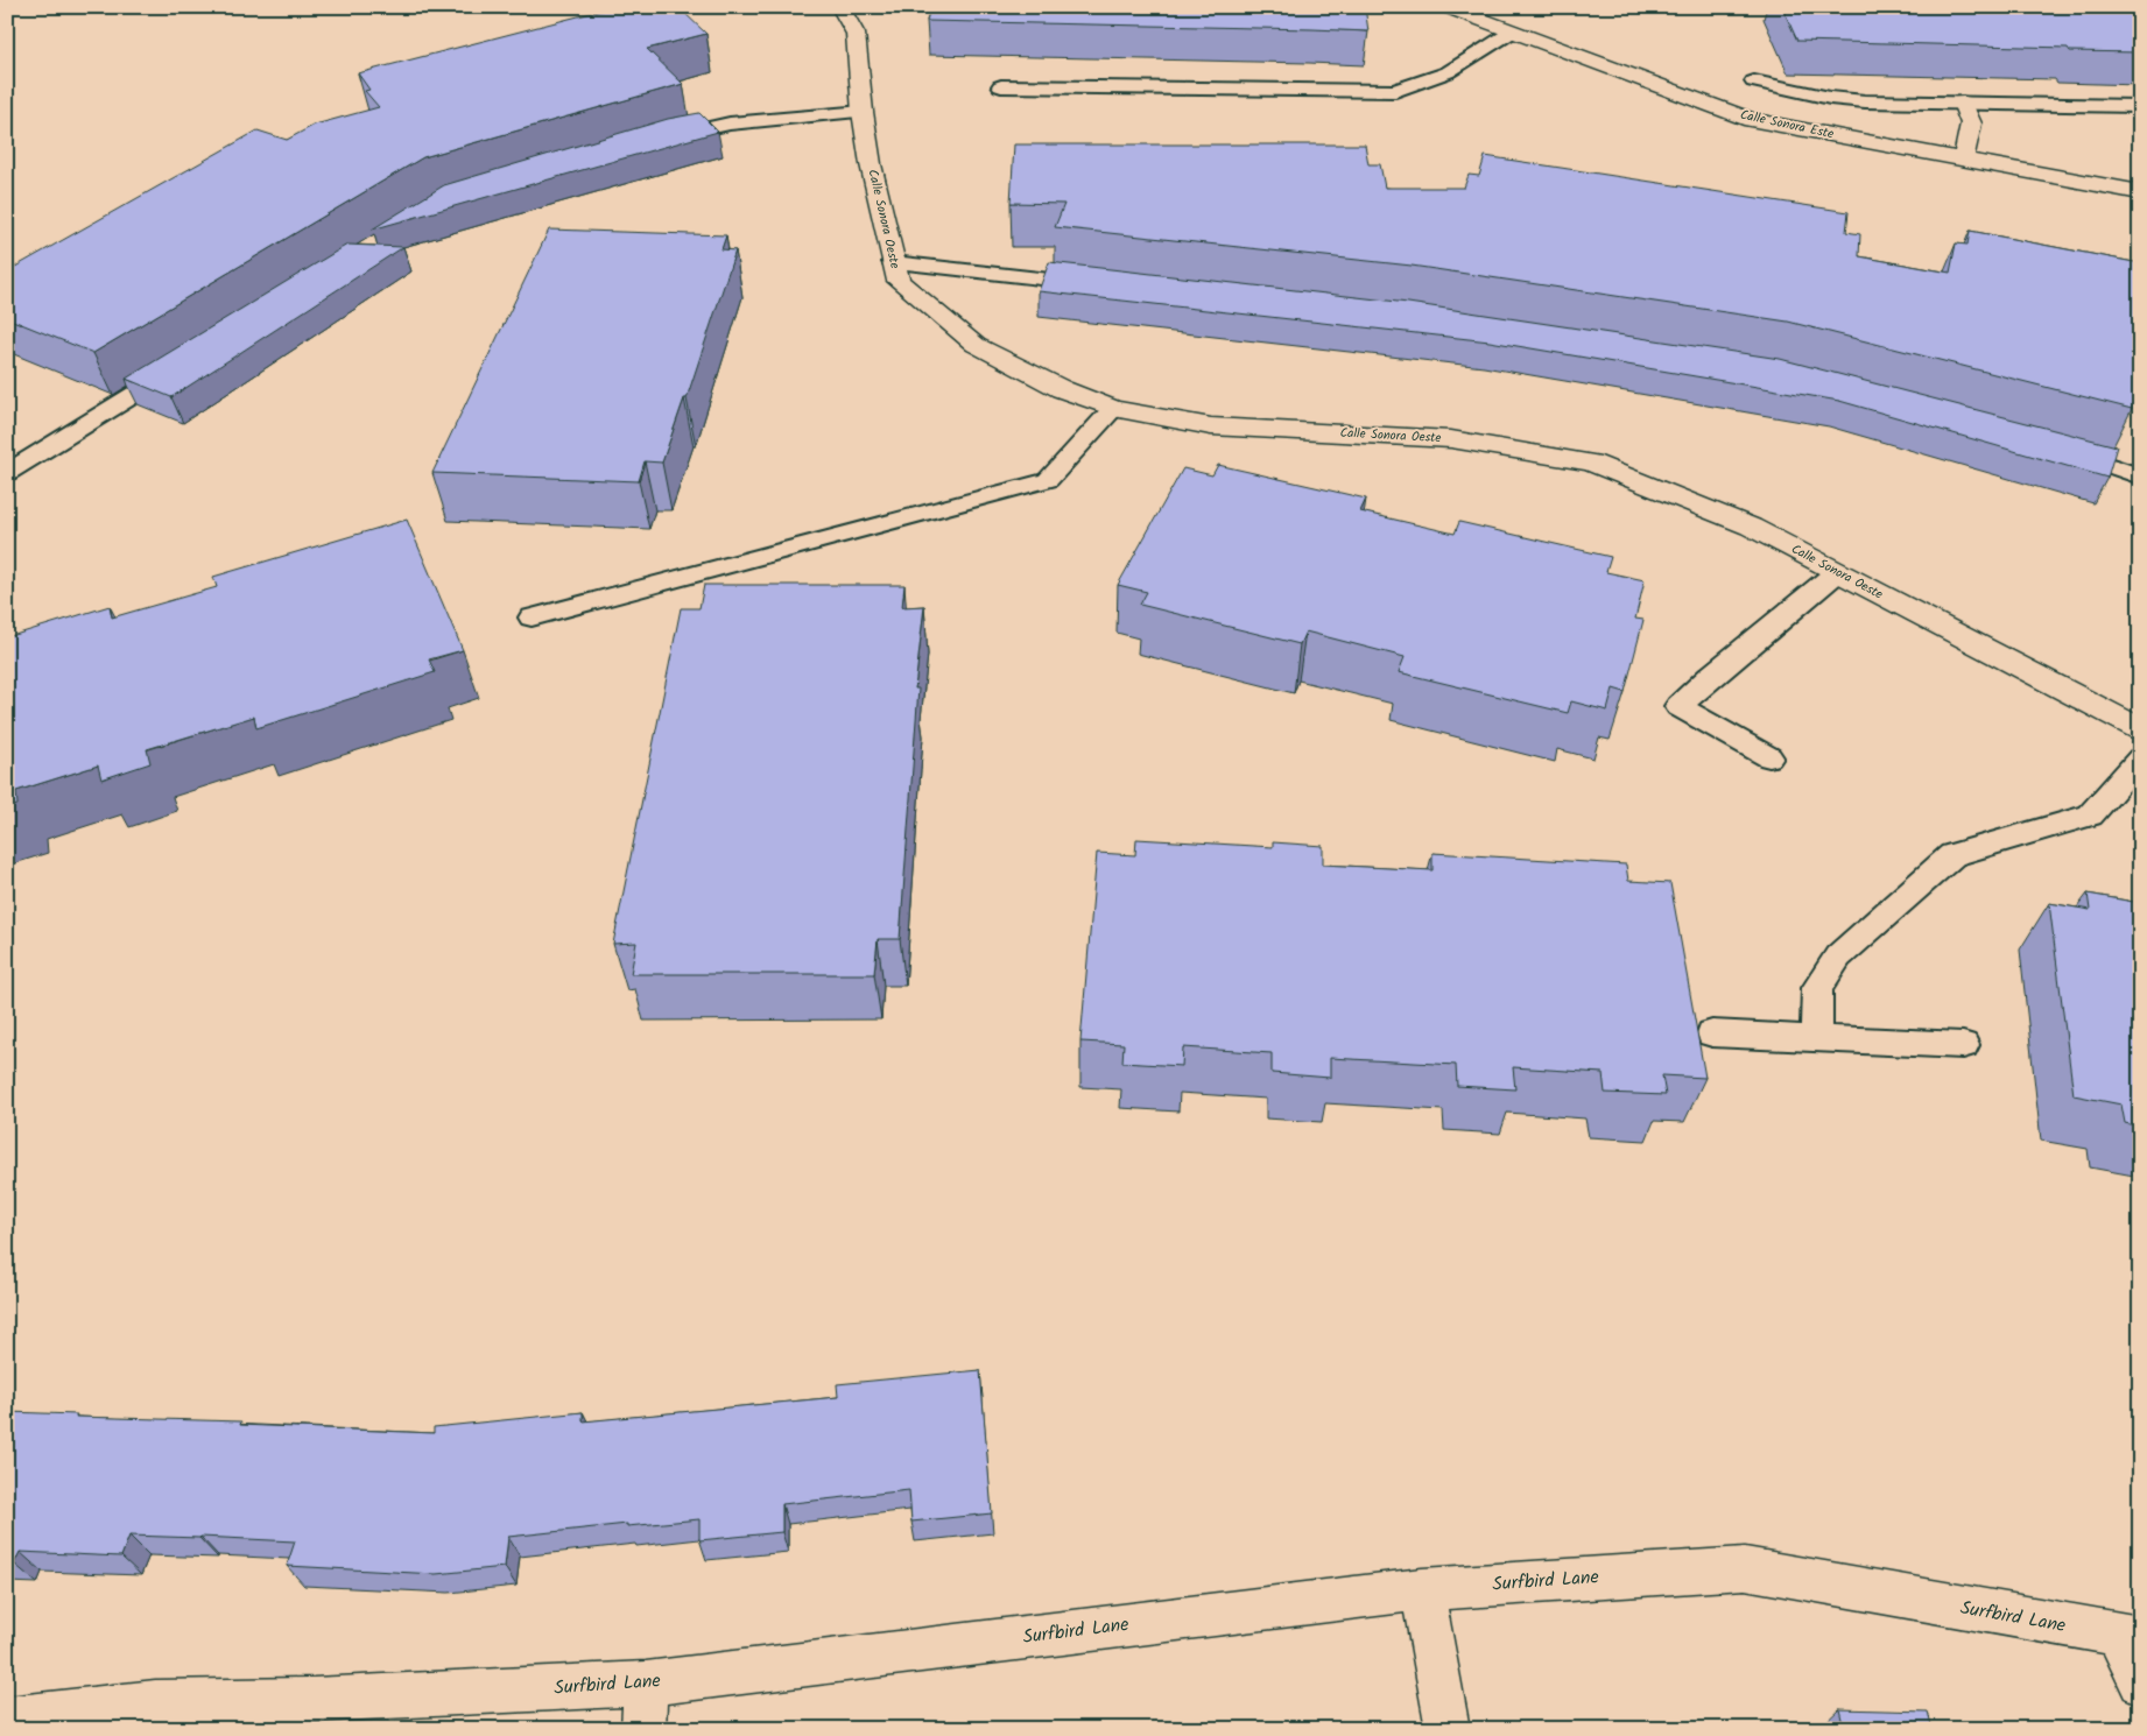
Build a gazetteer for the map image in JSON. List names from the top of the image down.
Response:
{
  "streets": {
    "street": ["Calle Sonora Este", "Calle Sonora Oeste", "Surfbird Lane"]
  }
}
